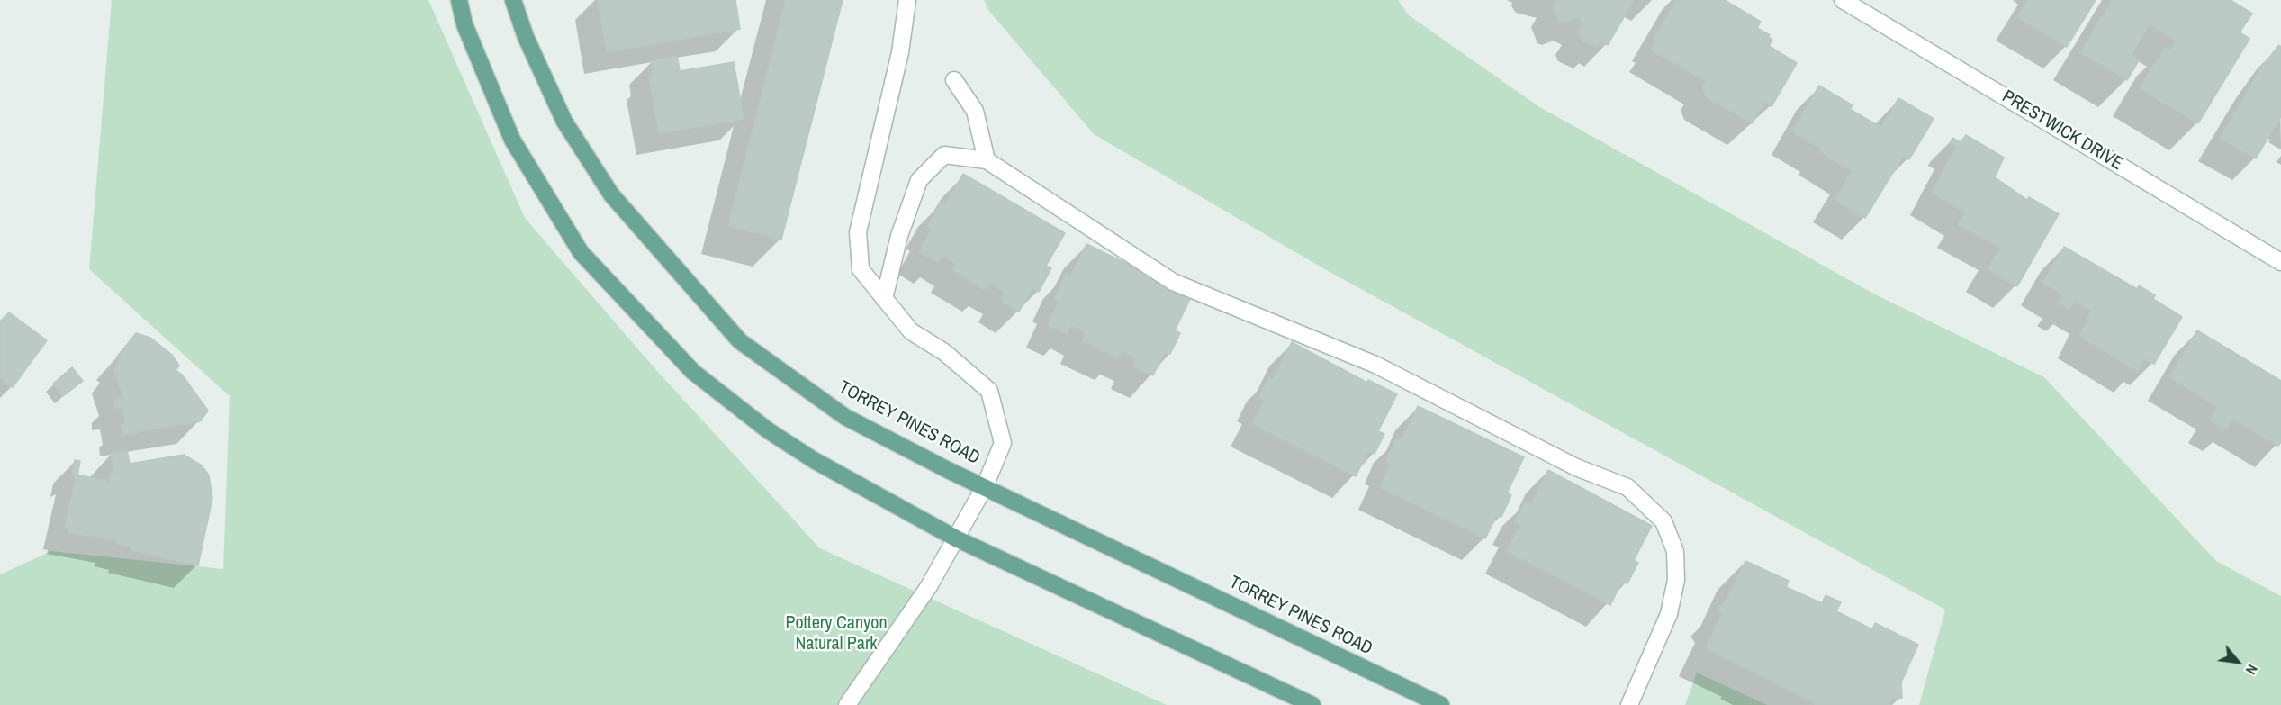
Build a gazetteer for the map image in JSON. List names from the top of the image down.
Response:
{
  "streets": {
    "main road": ["TORREY PINES ROAD"],
    "street": ["PRESTWICK DRIVE"]
  },
  "parks": ["Pottery Canyon Natural Park"],
  "north": "bottom right"
}
